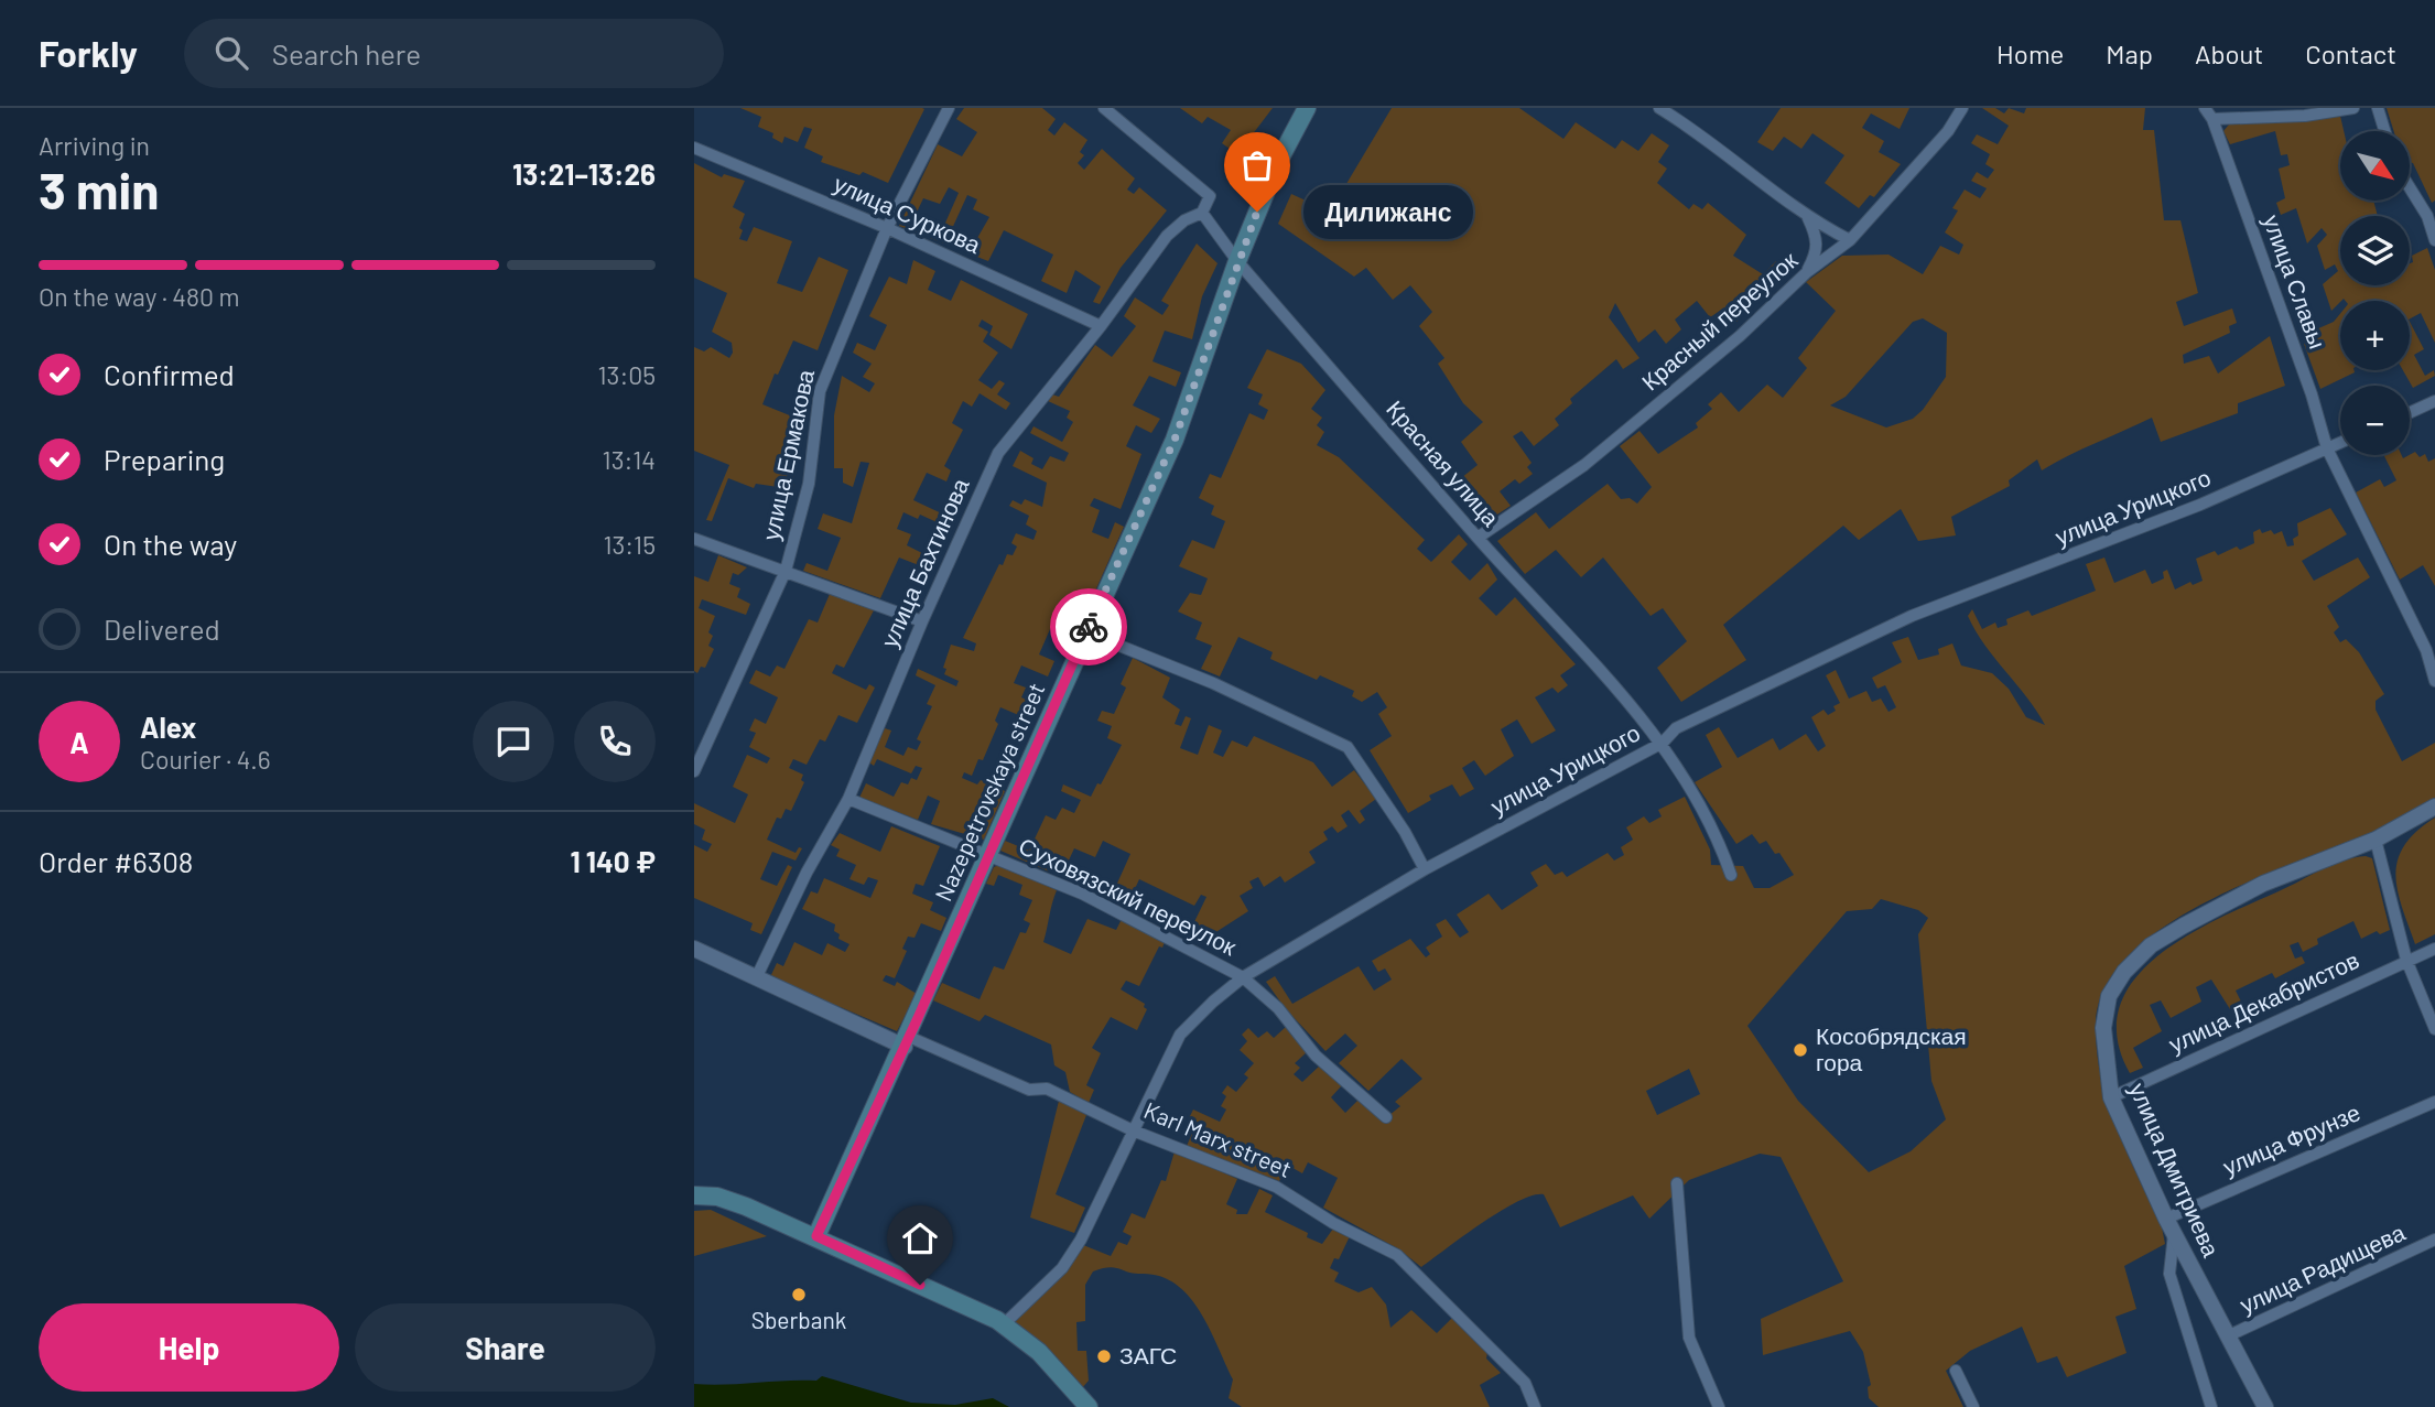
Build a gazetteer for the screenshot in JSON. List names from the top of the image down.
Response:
{
  "streets": {
    "main road": ["Nazepetrovskaya street"],
    "street": [
      "улица Суркова",
      "улица Славы",
      "Красный переулок",
      "улица Ермакова",
      "Красная улица",
      "улица Урицкого",
      "улица Бахтинова",
      "Суховязский переулок",
      "улица Декабристов",
      "Karl Marx street",
      "улица Фрунзе",
      "улица Дмитриева",
      "улица Радищева"
    ]
  },
  "crossings": [
    ["улица Суркова", "улица Ермакова"],
    ["улица Суркова", "улица Бахтинова"],
    ["улица Славы", "улица Урицкого"],
    ["Красный переулок", "Красная улица"],
    ["Красная улица", "улица Урицкого"],
    ["Красная улица", "улица Бахтинова"],
    ["Красная улица", "Nazepetrovskaya street"],
    ["улица Урицкого", "Суховязский переулок"],
    ["улица Урицкого", "Karl Marx street"],
    ["улица Бахтинова", "Суховязский переулок"],
    ["улица Бахтинова", "Karl Marx street"],
    ["Nazepetrovskaya street", "Суховязский переулок"],
    ["Nazepetrovskaya street", "Karl Marx street"],
    ["улица Декабристов", "улица Дмитриева"],
    ["улица Фрунзе", "улица Дмитриева"],
    ["улица Дмитриева", "улица Радищева"]
  ],
  "places": [
    "Дилижанс",
    "Кособрядская гора",
    "Sberbank",
    "ЗАГС"
  ],
  "north": "bottom right",
  "page": {
    "header": "Forkly",
    "search": "Search here",
    "nav": [
      "Home",
      "Map",
      "About",
      "Contact"
    ],
    "heading": ["3 min", "Arriving in", "13:21–13:26"],
    "panel": [
      "Alex",
      "Courier · 4.6",
      "Order #6308",
      "1 140 ₽"
    ],
    "map_buttons": ["+", "−"],
    "bubble": "Дилижанс",
    "bar": "On the way · 480 m",
    "list": [
      ["Confirmed", "13:05"],
      ["Preparing", "13:14"],
      ["On the way", "13:15"],
      "Delivered"
    ],
    "round": "A",
    "buttons": ["Help", "Share"]
  }
}
